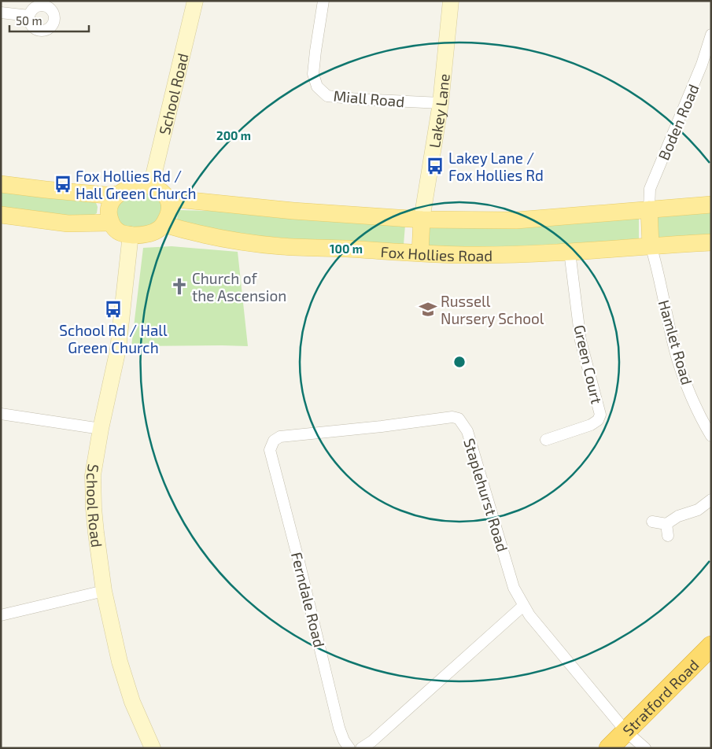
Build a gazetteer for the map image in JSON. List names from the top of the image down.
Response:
{
  "streets": {
    "highway": ["Stratford Road"],
    "main road": ["School Road", "Lakey Lane", "Fox Hollies Road"],
    "street": [
      "Miall Road",
      "Boden Road",
      "Hamlet Road",
      "Green Court",
      "Staplehurst Road",
      "Ferndale Road"
    ]
  },
  "crossings": [
    ["School Road", "Fox Hollies Road"],
    ["Miall Road", "Lakey Lane"],
    ["Fox Hollies Road", "Hamlet Road"],
    ["Fox Hollies Road", "Green Court"],
    ["Staplehurst Road", "Ferndale Road"],
    ["Staplehurst Road", "Stratford Road"]
  ],
  "places": {
    "bus stop": ["Lakey Lane / Fox Hollies Rd", "Fox Hollies Rd / Hall Green Church", "School Rd / Hall Green Church"],
    "church": ["Church of the Ascension"],
    "school or university": ["Russell Nursery School"]
  },
  "scale_bar": "50 m",
  "rings": ["200 m", "100 m"]
}
